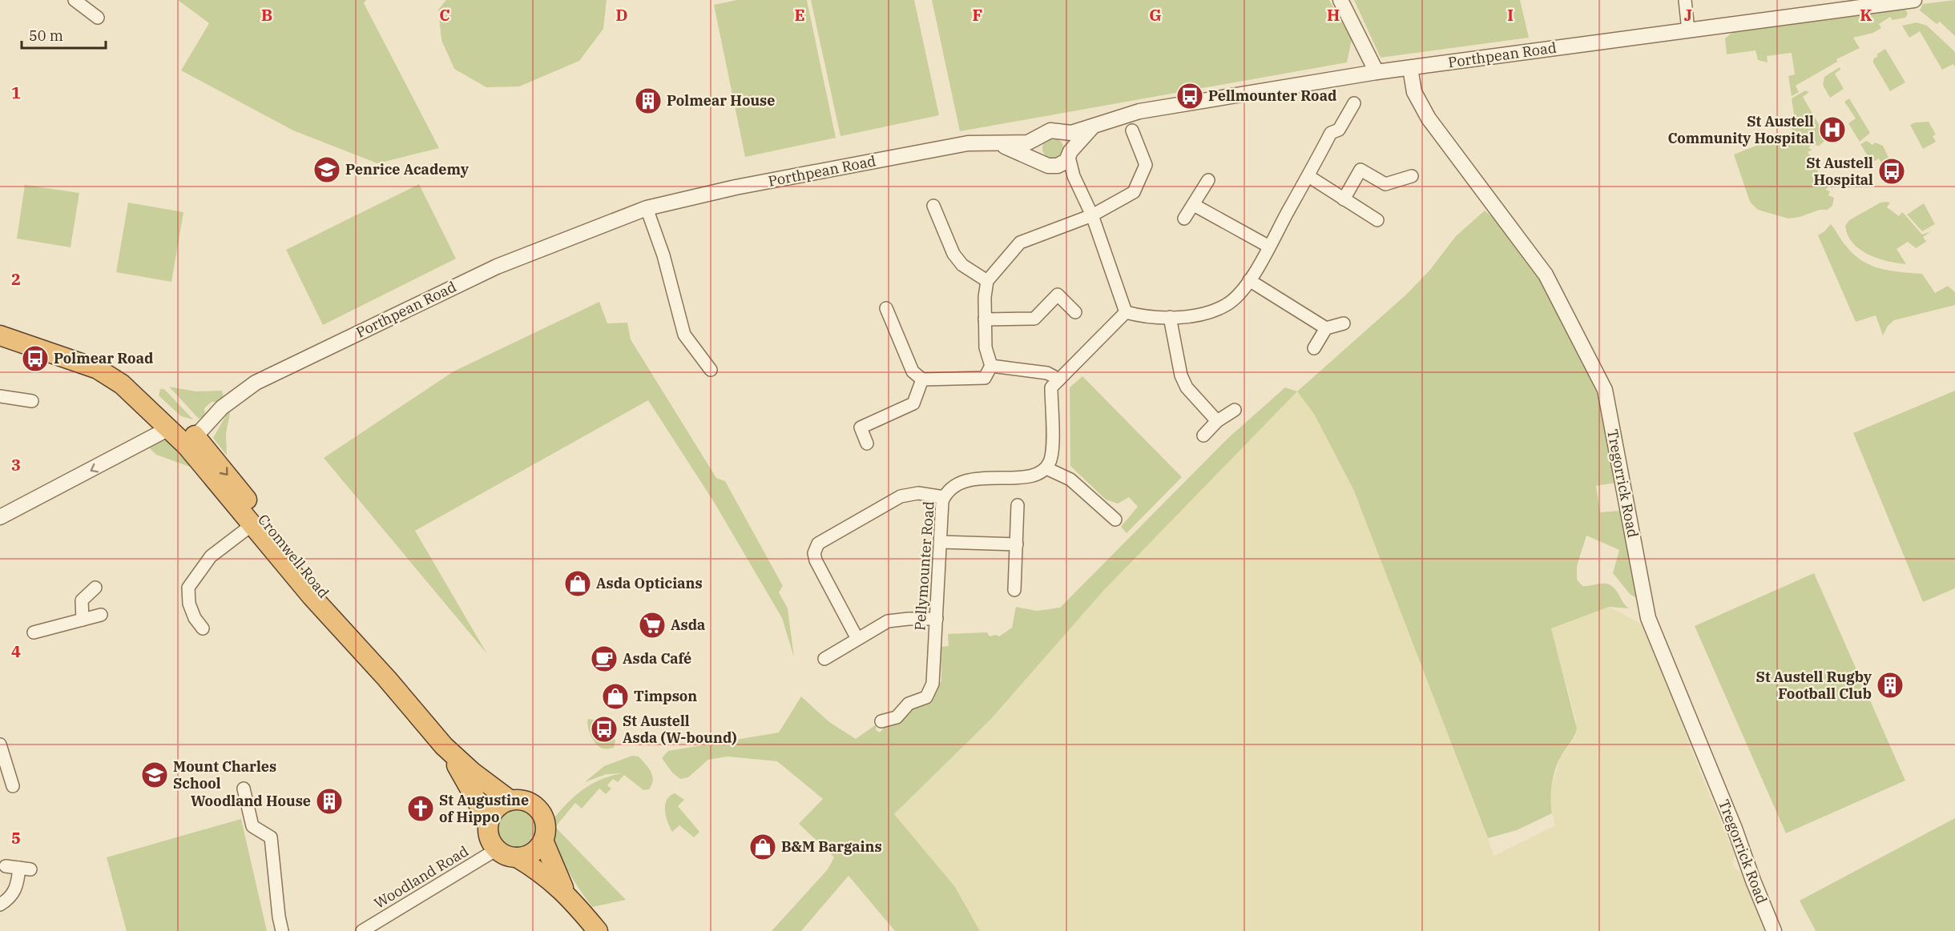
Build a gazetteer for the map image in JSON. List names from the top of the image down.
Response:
{
  "streets": {
    "highway": ["Cromwell Road"],
    "street": [
      "Porthpean Road",
      "Tregorrick Road",
      "Pellymounter Road",
      "Woodland Road"
    ]
  },
  "crossings": [
    ["Porthpean Road", "Tregorrick Road"],
    ["Porthpean Road", "Cromwell Road"],
    ["Cromwell Road", "Woodland Road"]
  ],
  "places": {
    "bus stop": [
      "Pellmounter Road",
      "St Austell Hospital",
      "Polmear Road",
      "St Austell Asda (W-bound)"
    ],
    "building": ["Polmear House", "St Austell Rugby Football Club", "Woodland House"],
    "hospital": ["St Austell Community Hospital"],
    "school or university": ["Penrice Academy", "Mount Charles School"],
    "shop": ["Asda Opticians", "Timpson", "B&M Bargains"],
    "supermarket": ["Asda"],
    "cafe": ["Asda Café"],
    "church": ["St Augustine of Hippo"]
  },
  "scale_bar": "50 m",
  "grid": {
    "columns": [
      "B",
      "C",
      "D",
      "E",
      "F",
      "G",
      "H",
      "I",
      "J",
      "K"
    ],
    "rows": [
      "1",
      "2",
      "3",
      "4",
      "5"
    ]
  }
}
